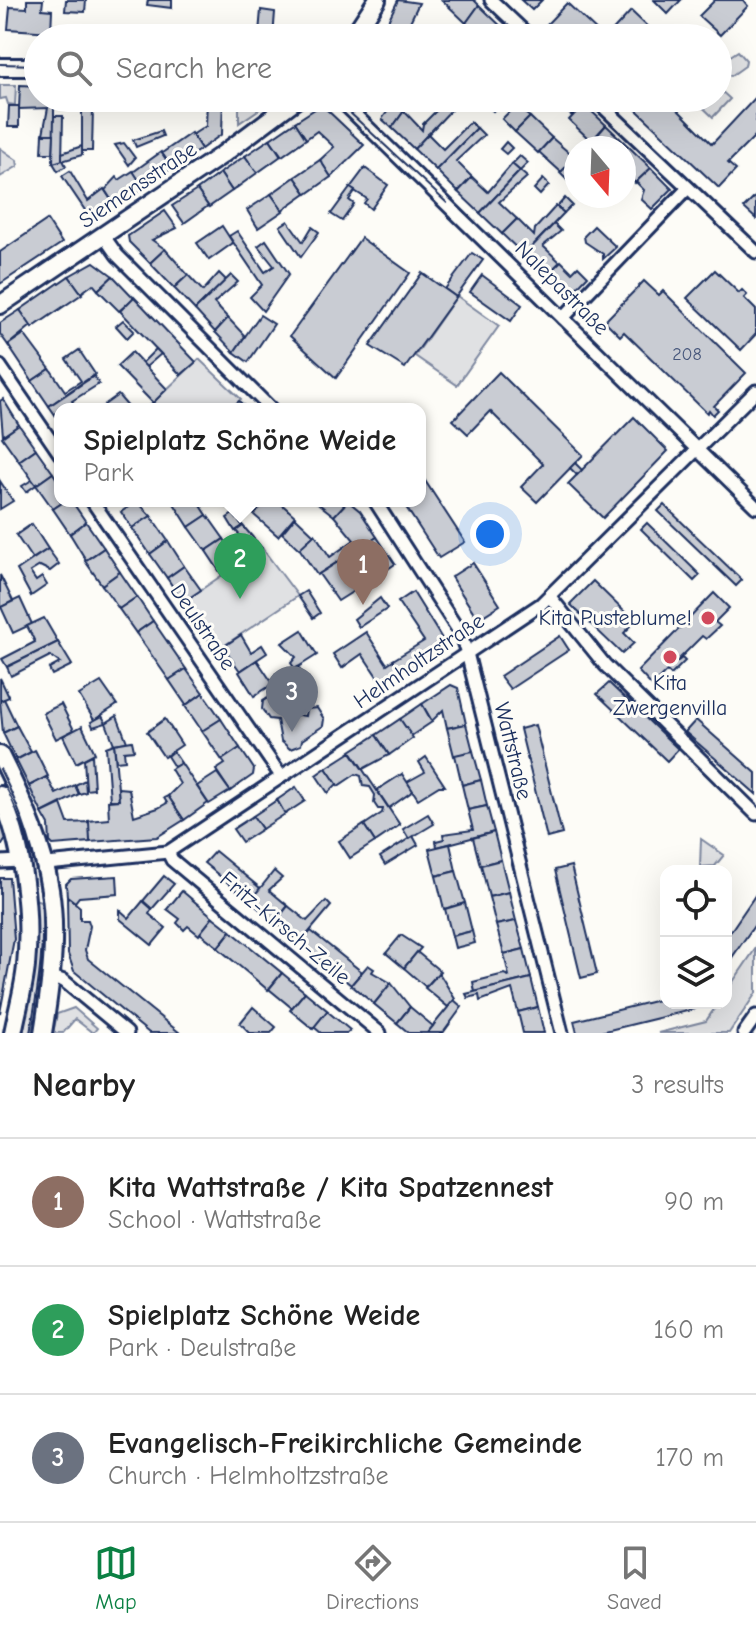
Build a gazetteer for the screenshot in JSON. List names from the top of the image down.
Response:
{
  "streets": {
    "main road": ["Siemensstraße"],
    "street": [
      "Nalepastraße",
      "Deulstraße",
      "Helmholtzstraße",
      "Wattstraße",
      "Fritz-Kirsch-Zeile"
    ]
  },
  "crossings": [
    ["Nalepastraße", "Helmholtzstraße"],
    ["Deulstraße", "Helmholtzstraße"],
    ["Helmholtzstraße", "Wattstraße"],
    ["Helmholtzstraße", "Fritz-Kirsch-Zeile"]
  ],
  "places": ["Kita Pusteblume!", "Kita Zwergenvilla"],
  "house_numbers": ["208"],
  "north": "bottom",
  "page": {
    "search": "Search here",
    "popup": ["Spielplatz Schöne Weide", "Park"],
    "pins": ["2", "1", "3"],
    "heading": ["Nearby", "3 results"],
    "list": [
      {
        "mark": "1",
        "name": "Kita Wattstraße / Kita Spatzennest",
        "note": "School · Wattstraße",
        "value": "90 m"
      },
      {
        "mark": "2",
        "name": "Spielplatz Schöne Weide",
        "note": "Park · Deulstraße",
        "value": "160 m"
      },
      {
        "mark": "3",
        "name": "Evangelisch-Freikirchliche Gemeinde",
        "note": "Church · Helmholtzstraße",
        "value": "170 m"
      }
    ],
    "nav": ["Map", "Directions", "Saved"]
  }
}
